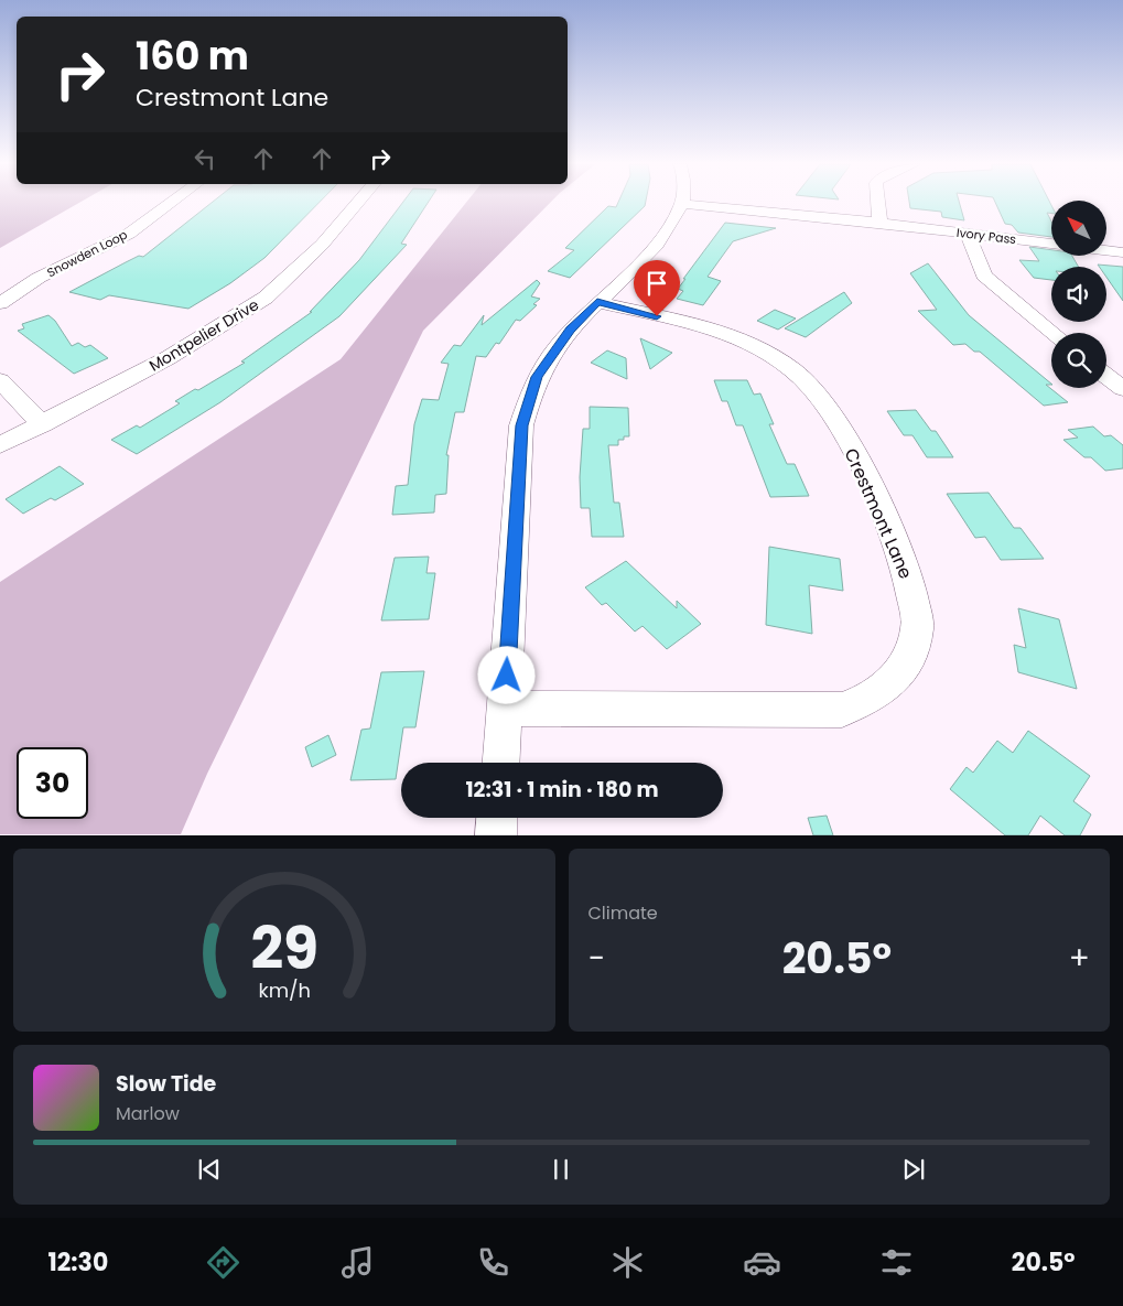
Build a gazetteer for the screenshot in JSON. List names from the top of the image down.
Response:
{
  "streets": {
    "street": [
      "Ivory Pass",
      "Snowden Loop",
      "Montpelier Drive",
      "Crestmont Lane"
    ]
  },
  "north": "top left",
  "page": {
    "turn": ["160 m", "Crestmont Lane"],
    "limit": "30",
    "trip": "12:31 · 1 min · 180 m",
    "tile": "Climate",
    "heat": ["−", "20.5°", "+"],
    "song": ["Slow Tide", "Marlow"],
    "tabs": ["12:30", "20.5°"],
    "gauge": ["29", "km/h"]
  }
}
